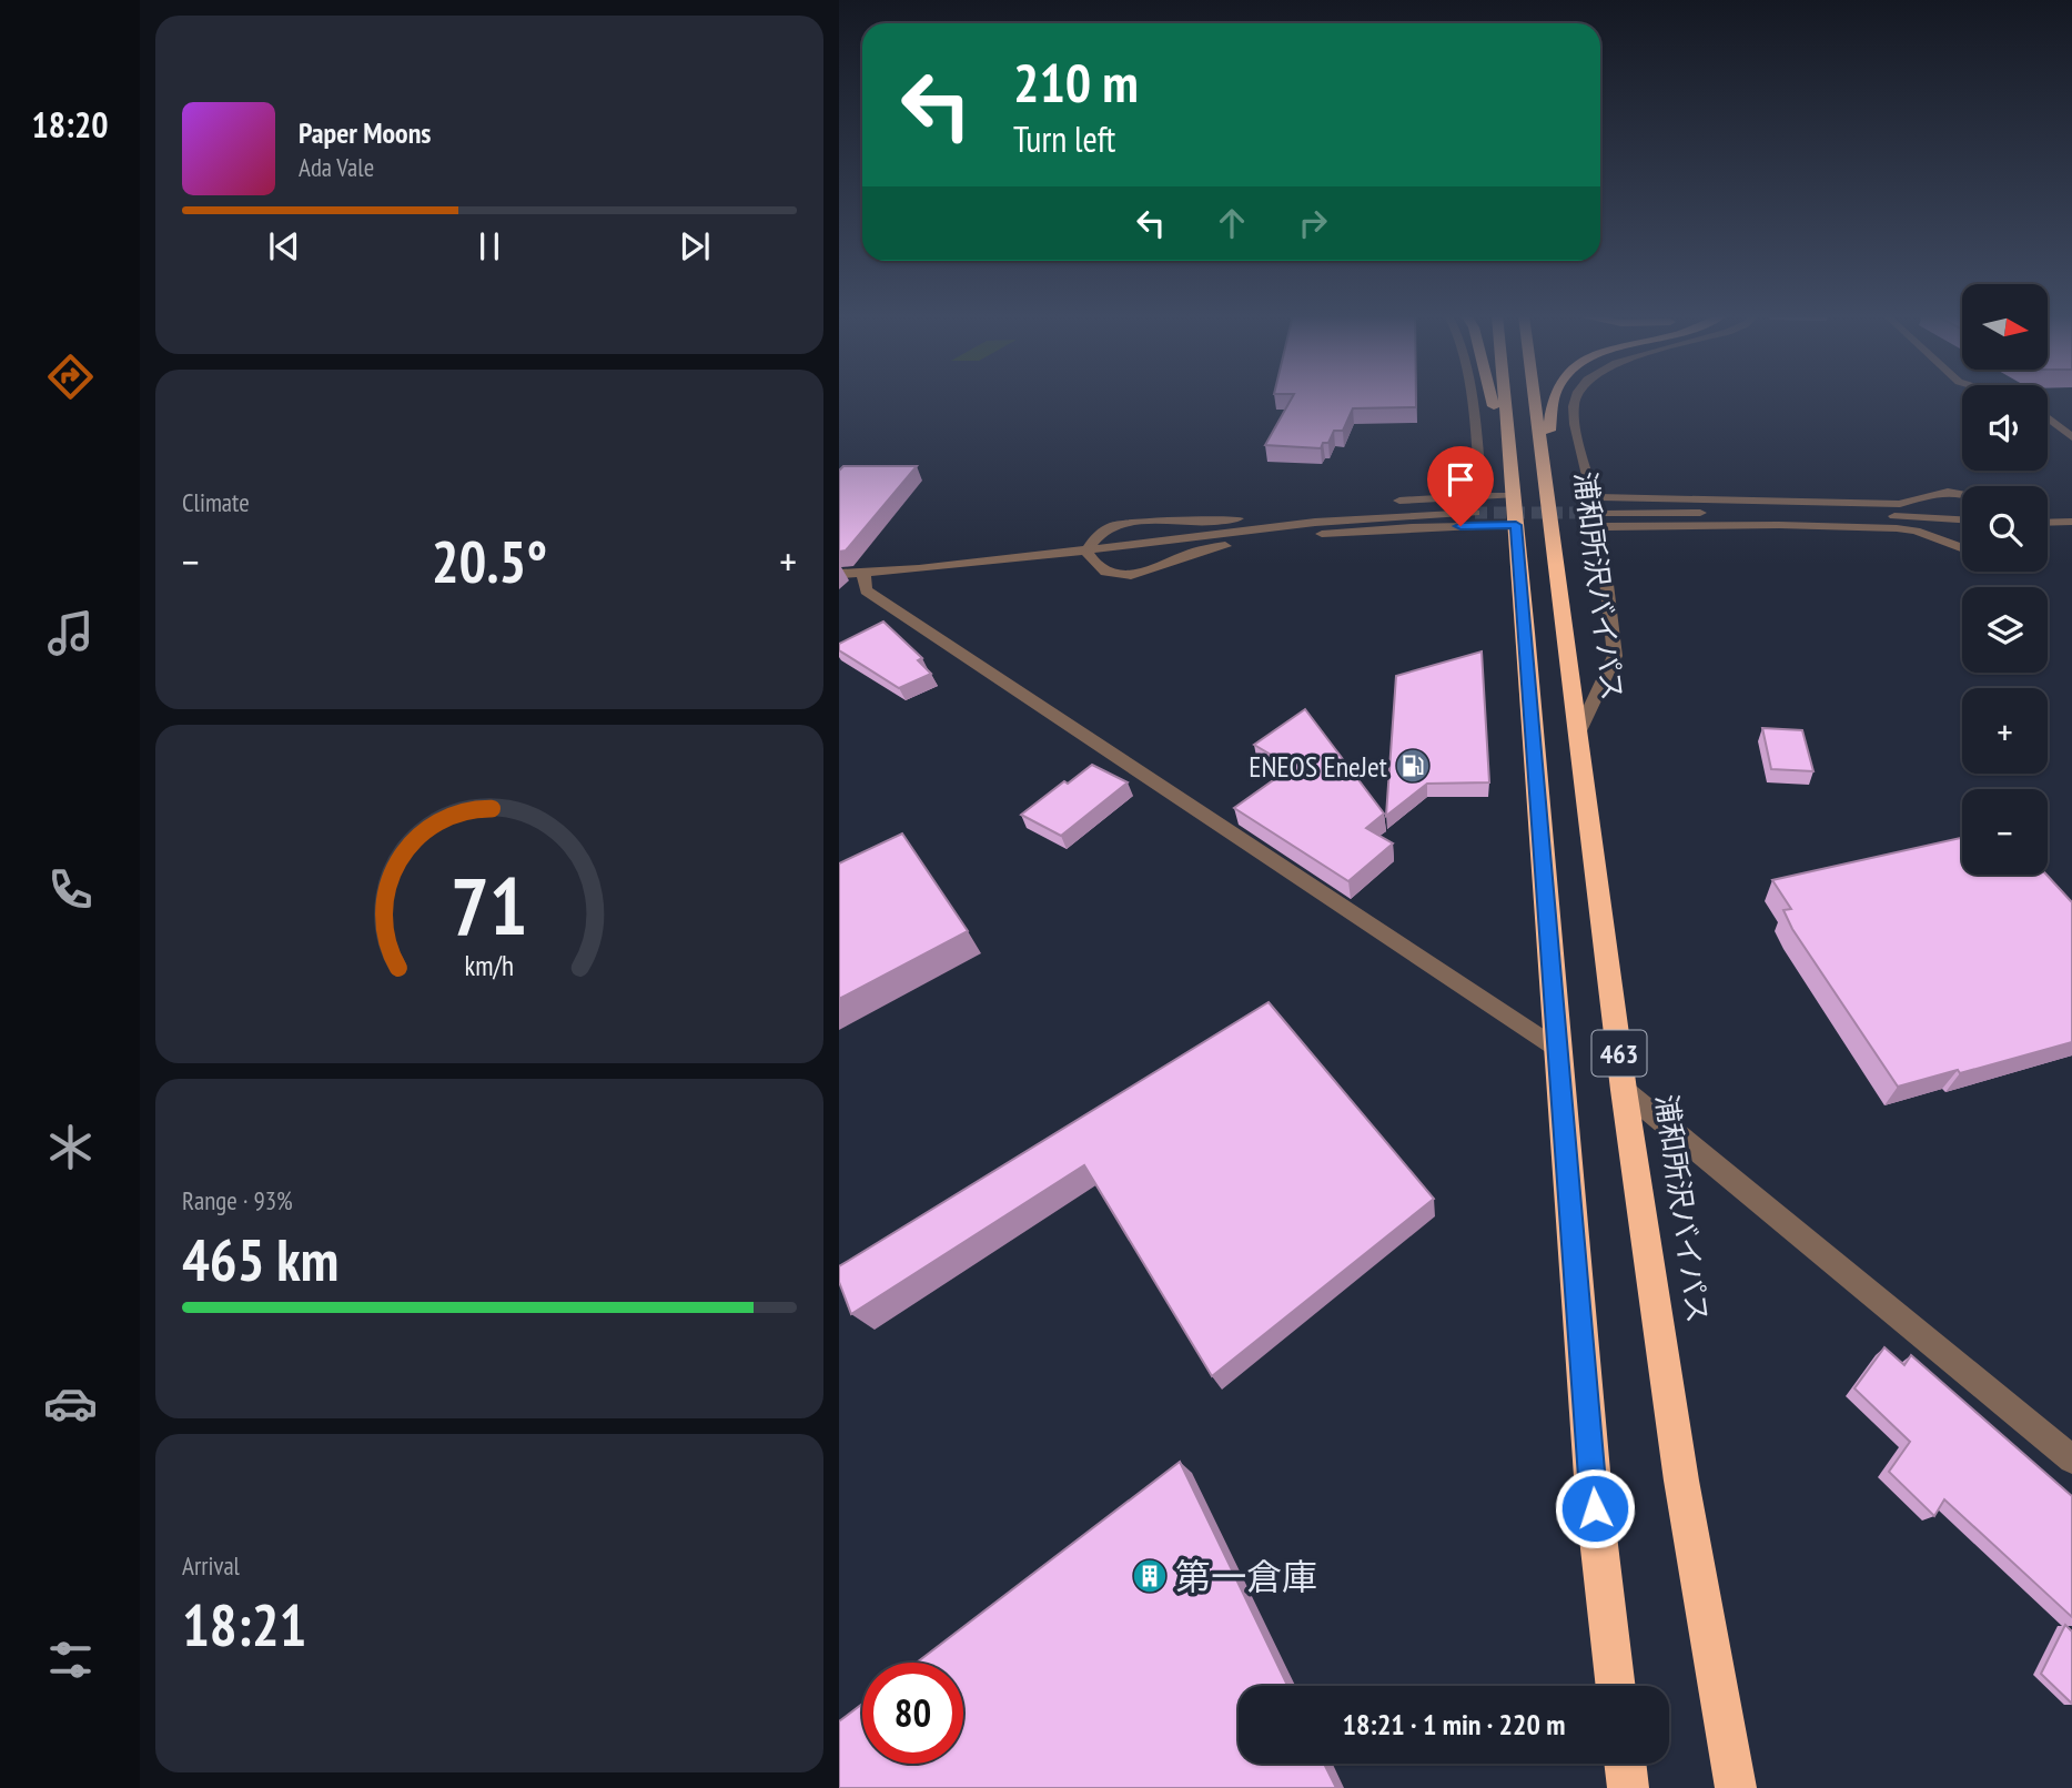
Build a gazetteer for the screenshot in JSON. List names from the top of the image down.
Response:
{
  "streets": {
    "highway": ["浦和所沢バイパス", "463"]
  },
  "places": {
    "fuel station": ["ENEOS EneJet"],
    "building": ["第一倉庫"]
  },
  "north": "right",
  "page": {
    "tabs": "18:20",
    "turn": ["210 m", "Turn left"],
    "song": ["Paper Moons", "Ada Vale"],
    "map_buttons": ["+", "−"],
    "tile": [
      "Climate",
      ["Range · 93%", "465 km"],
      ["Arrival", "18:21"]
    ],
    "heat": ["−", "20.5°", "+"],
    "limit": "80",
    "trip": "18:21 · 1 min · 220 m",
    "gauge": ["71", "km/h"]
  }
}
